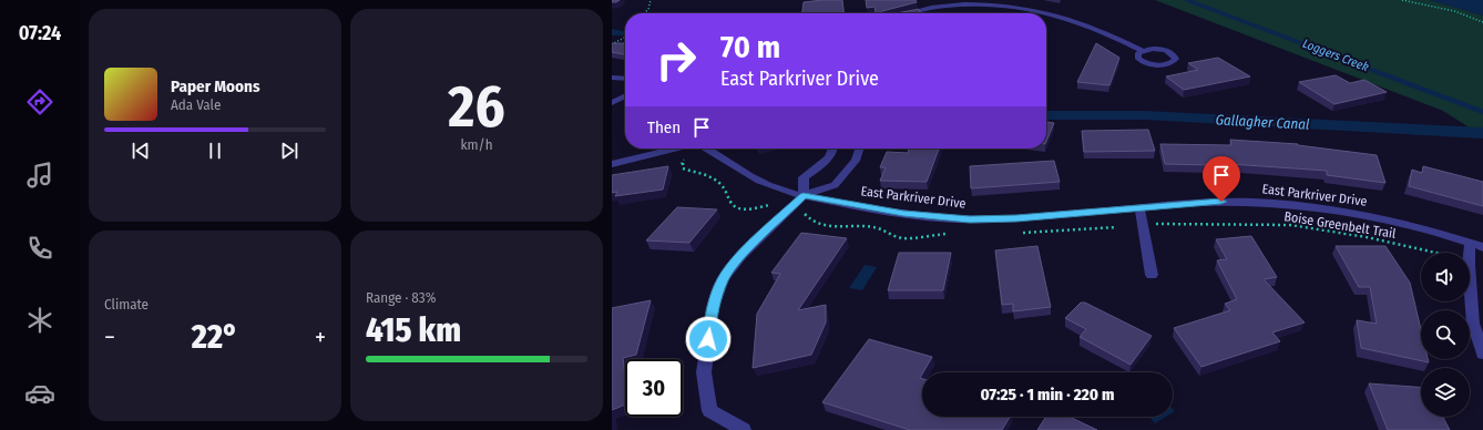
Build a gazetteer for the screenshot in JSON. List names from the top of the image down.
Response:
{
  "streets": {
    "street": ["East Parkriver Drive"],
    "path": ["Boise Greenbelt Trail"]
  },
  "water": ["Loggers Creek", "Gallagher Canal"],
  "page": {
    "tabs": "07:24",
    "tile": [
      ["26", "km/h"],
      "Climate",
      ["Range · 83%", "415 km"]
    ],
    "turn": ["70 m", "East Parkriver Drive"],
    "song": ["Paper Moons", "Ada Vale"],
    "then": "Then",
    "heat": ["−", "22°", "+"],
    "limit": "30",
    "trip": "07:25 · 1 min · 220 m"
  }
}
